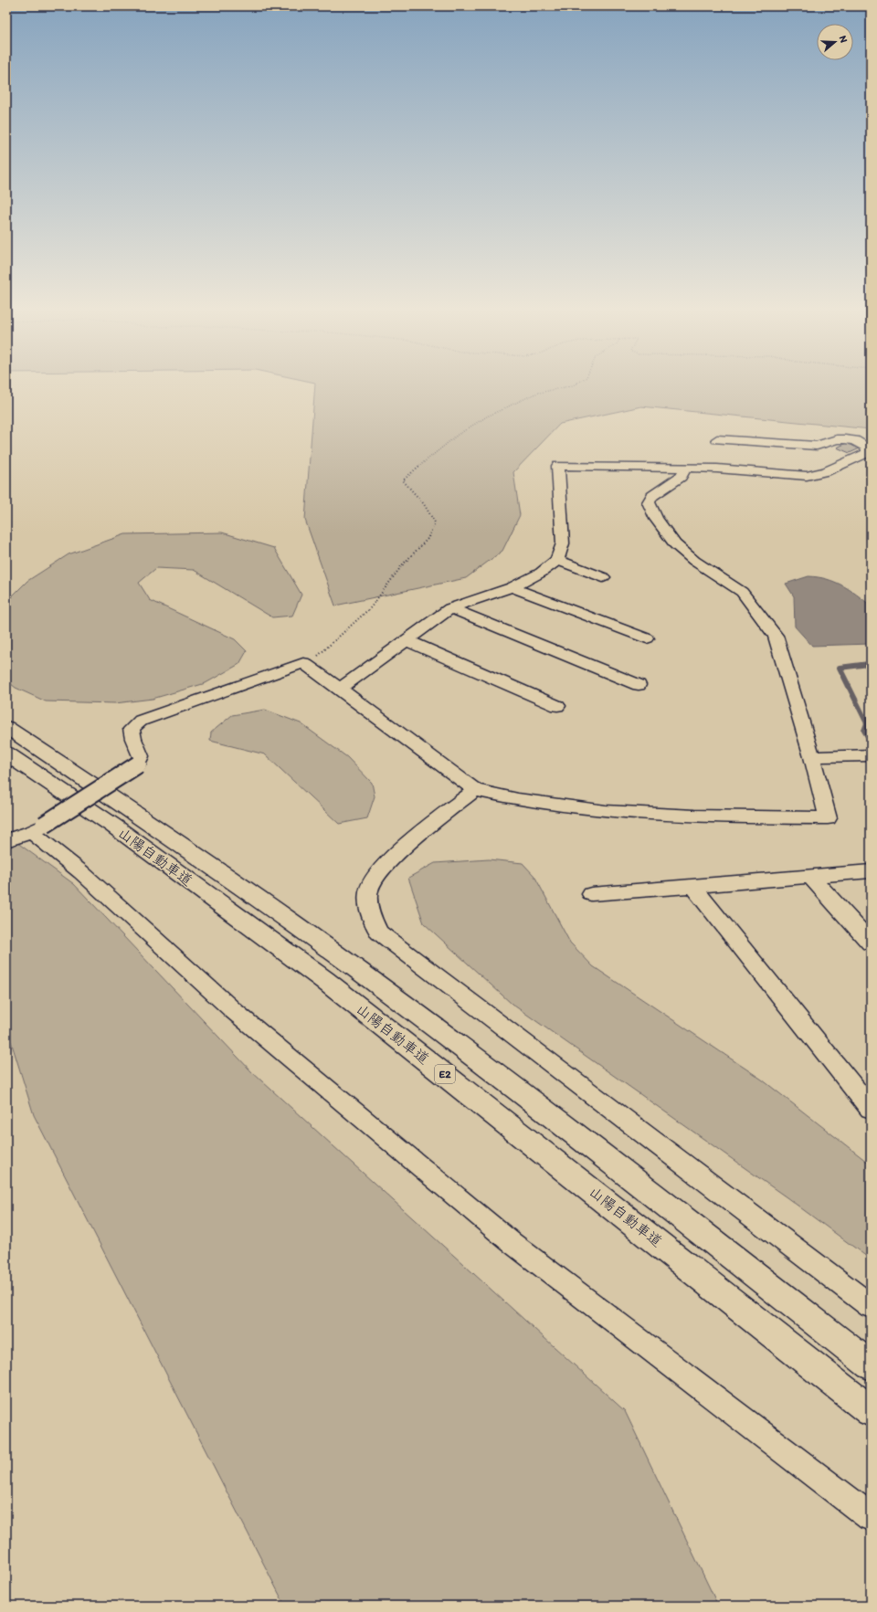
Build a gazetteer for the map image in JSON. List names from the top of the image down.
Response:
{
  "streets": {
    "highway": ["山陽自動車道", "E2"]
  },
  "north": "right"
}
